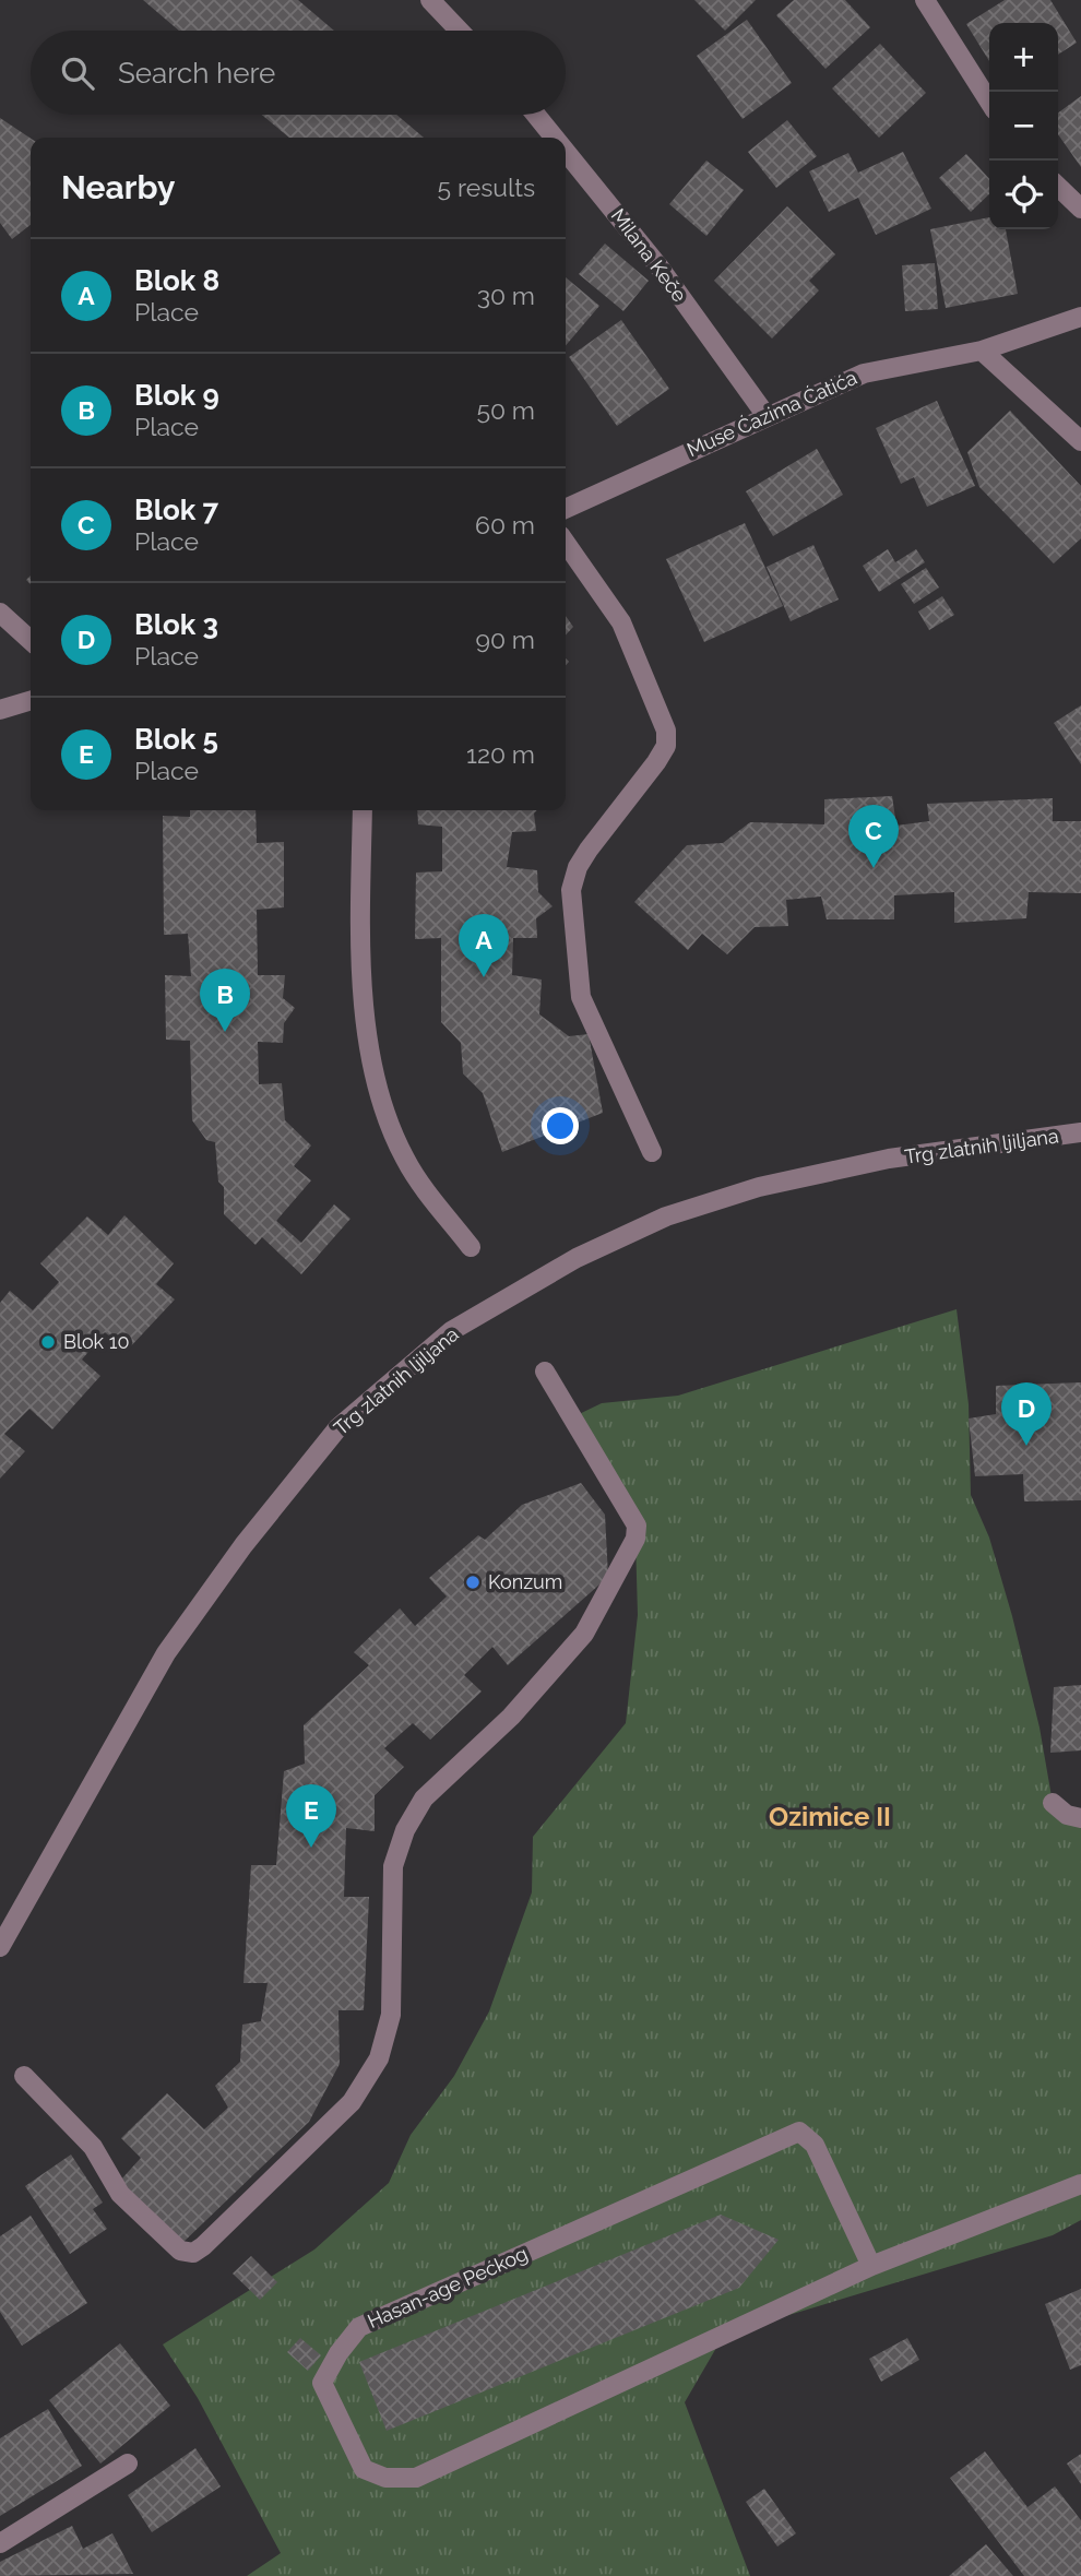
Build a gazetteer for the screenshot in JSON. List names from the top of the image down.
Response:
{
  "streets": {
    "street": [
      "Milana Keče",
      "Muse Ćazima Ćatića",
      "Trg zlatnih ljiljana",
      "Hasan-age Pećkog"
    ]
  },
  "crossings": [
    ["Milana Keče", "Muse Ćazima Ćatića"]
  ],
  "districts": ["Ozimice II"],
  "places": ["Blok 10", "Konzum"],
  "page": {
    "map_buttons": ["+", "−"],
    "search": "Search here",
    "heading": ["Nearby", "5 results"],
    "list": [
      {
        "mark": "A",
        "name": "Blok 8",
        "note": "Place",
        "value": "30 m"
      },
      {
        "mark": "B",
        "name": "Blok 9",
        "note": "Place",
        "value": "50 m"
      },
      {
        "mark": "C",
        "name": "Blok 7",
        "note": "Place",
        "value": "60 m"
      },
      {
        "mark": "D",
        "name": "Blok 3",
        "note": "Place",
        "value": "90 m"
      },
      {
        "mark": "E",
        "name": "Blok 5",
        "note": "Place",
        "value": "120 m"
      }
    ],
    "pins": [
      "C",
      "A",
      "B",
      "D",
      "E"
    ]
  }
}
